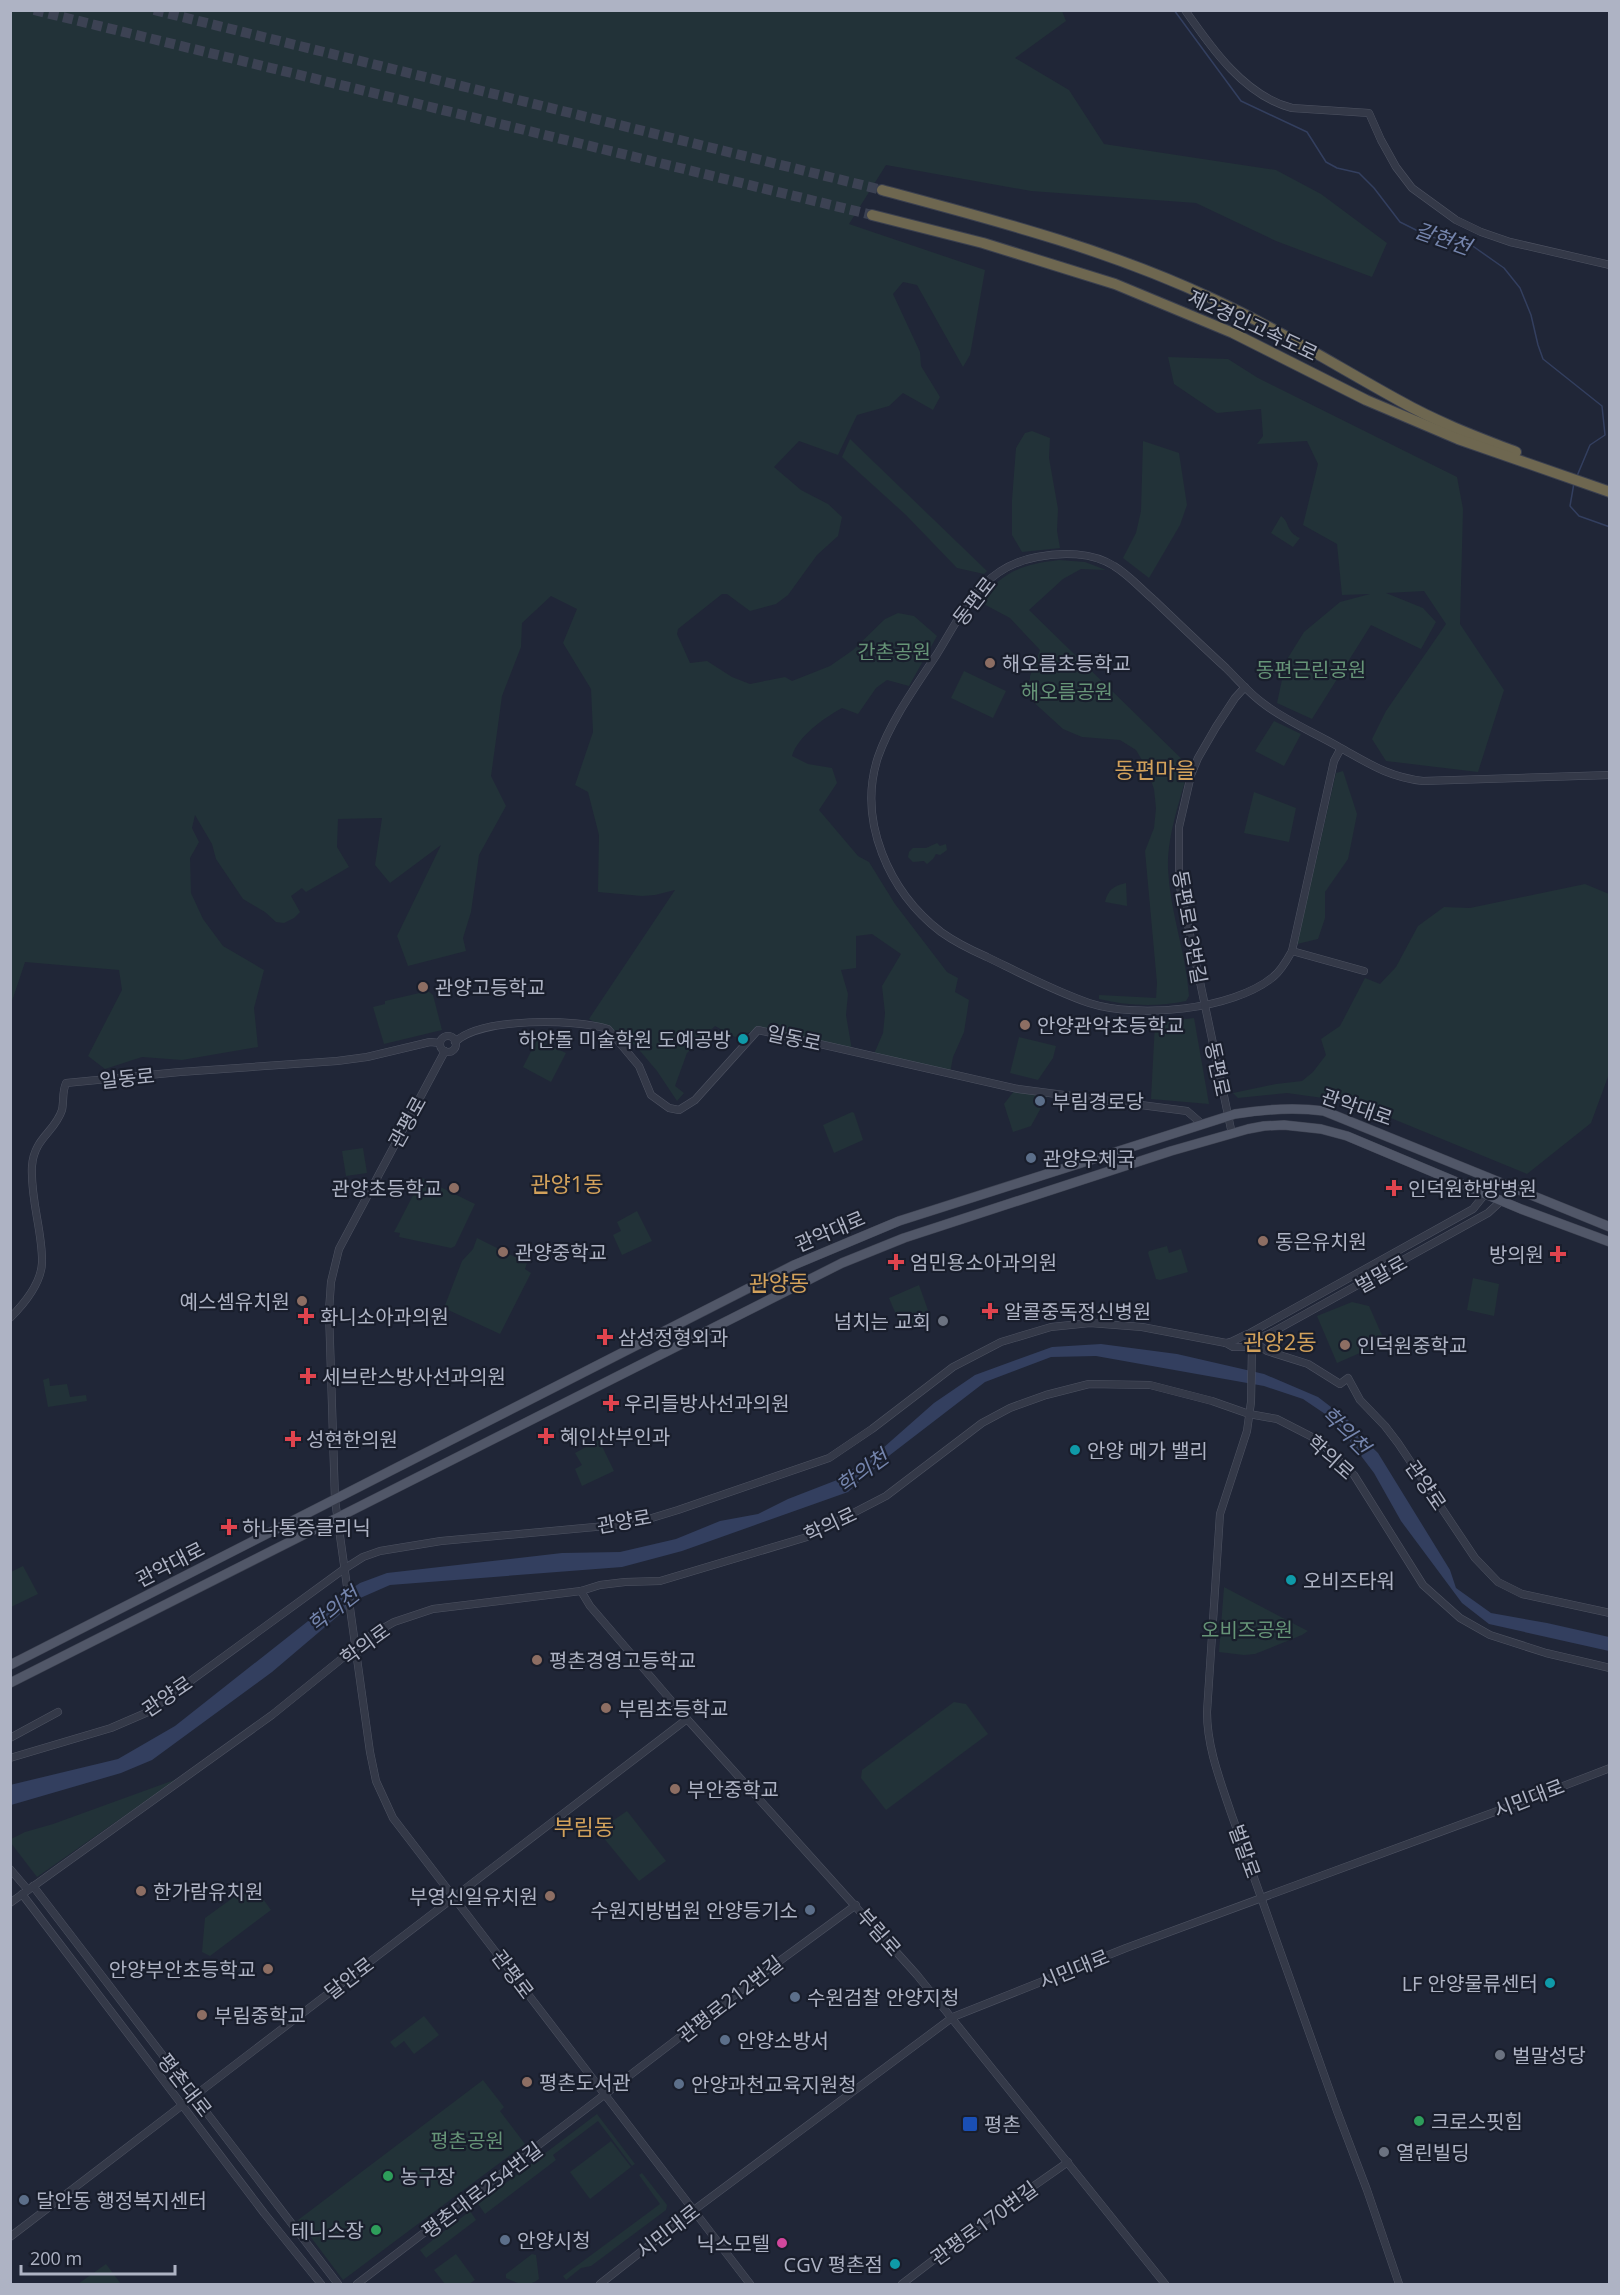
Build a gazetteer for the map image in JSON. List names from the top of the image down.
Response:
{
  "streets": {
    "highway": ["제2경인고속도로"],
    "main road": ["관악대로"],
    "street": [
      "동편로",
      "동편로13번길",
      "일동로",
      "관평로",
      "벌말로",
      "학의로",
      "관양로",
      "시민대로",
      "부림로",
      "달안로",
      "관평로212번길",
      "평촌대로",
      "평촌대로254번길",
      "관평로170번길"
    ]
  },
  "crossings": [
    ["동편로", "동편로13번길"],
    ["동편로", "관악대로"],
    ["일동로", "관악대로"],
    ["일동로", "관평로"],
    ["관악대로", "관평로"],
    ["관악대로", "벌말로"],
    ["관평로", "학의로"],
    ["관평로", "관양로"],
    ["관평로", "시민대로"],
    ["관평로", "달안로"],
    ["관평로", "관평로212번길"],
    ["관평로", "평촌대로254번길"],
    ["벌말로", "학의로"],
    ["벌말로", "관양로"],
    ["벌말로", "시민대로"],
    ["학의로", "부림로"],
    ["학의로", "평촌대로"],
    ["시민대로", "부림로"],
    ["부림로", "달안로"],
    ["부림로", "관평로212번길"],
    ["부림로", "관평로170번길"],
    ["달안로", "평촌대로"],
    ["관평로212번길", "평촌대로254번길"]
  ],
  "districts": [
    "동편마을",
    "관양1동",
    "관양동",
    "관양2동",
    "부림동"
  ],
  "water": ["갈현천", "학의천"],
  "parks": [
    "간촌공원",
    "동편근린공원",
    "해오름공원",
    "오비즈공원",
    "평촌공원"
  ],
  "places": {
    "other": [
      "해오름초등학교",
      "관양고등학교",
      "안양관악초등학교",
      "하얀돌 미술학원 도예공방",
      "부림경로당",
      "관양우체국",
      "관양초등학교",
      "동은유치원",
      "관양중학교",
      "예스셈유치원",
      "넘치는 교회",
      "인덕원중학교",
      "안양 메가 밸리",
      "오비즈타워",
      "평촌경영고등학교",
      "부림초등학교",
      "부안중학교",
      "한가람유치원",
      "부영신일유치원",
      "수원지방법원 안양등기소",
      "안양부안초등학교",
      "LF 안양물류센터",
      "수원검찰 안양지청",
      "부림중학교",
      "안양소방서",
      "벌말성당",
      "평촌도서관",
      "안양과천교육지원청",
      "크로스핏힘",
      "열린빌딩",
      "농구장",
      "달안동 행정복지센터",
      "테니스장",
      "안양시청",
      "닉스모텔",
      "CGV 평촌점"
    ],
    "health": [
      "인덕원한방병원",
      "방의원",
      "엄민용소아과의원",
      "알콜중독정신병원",
      "화니소아과의원",
      "삼성정형외과",
      "세브란스방사선과의원",
      "우리들방사선과의원",
      "혜인산부인과",
      "성현한의원",
      "하나통증클리닉"
    ],
    "transit": ["평촌"]
  },
  "scale_bar": "200 m"
}
